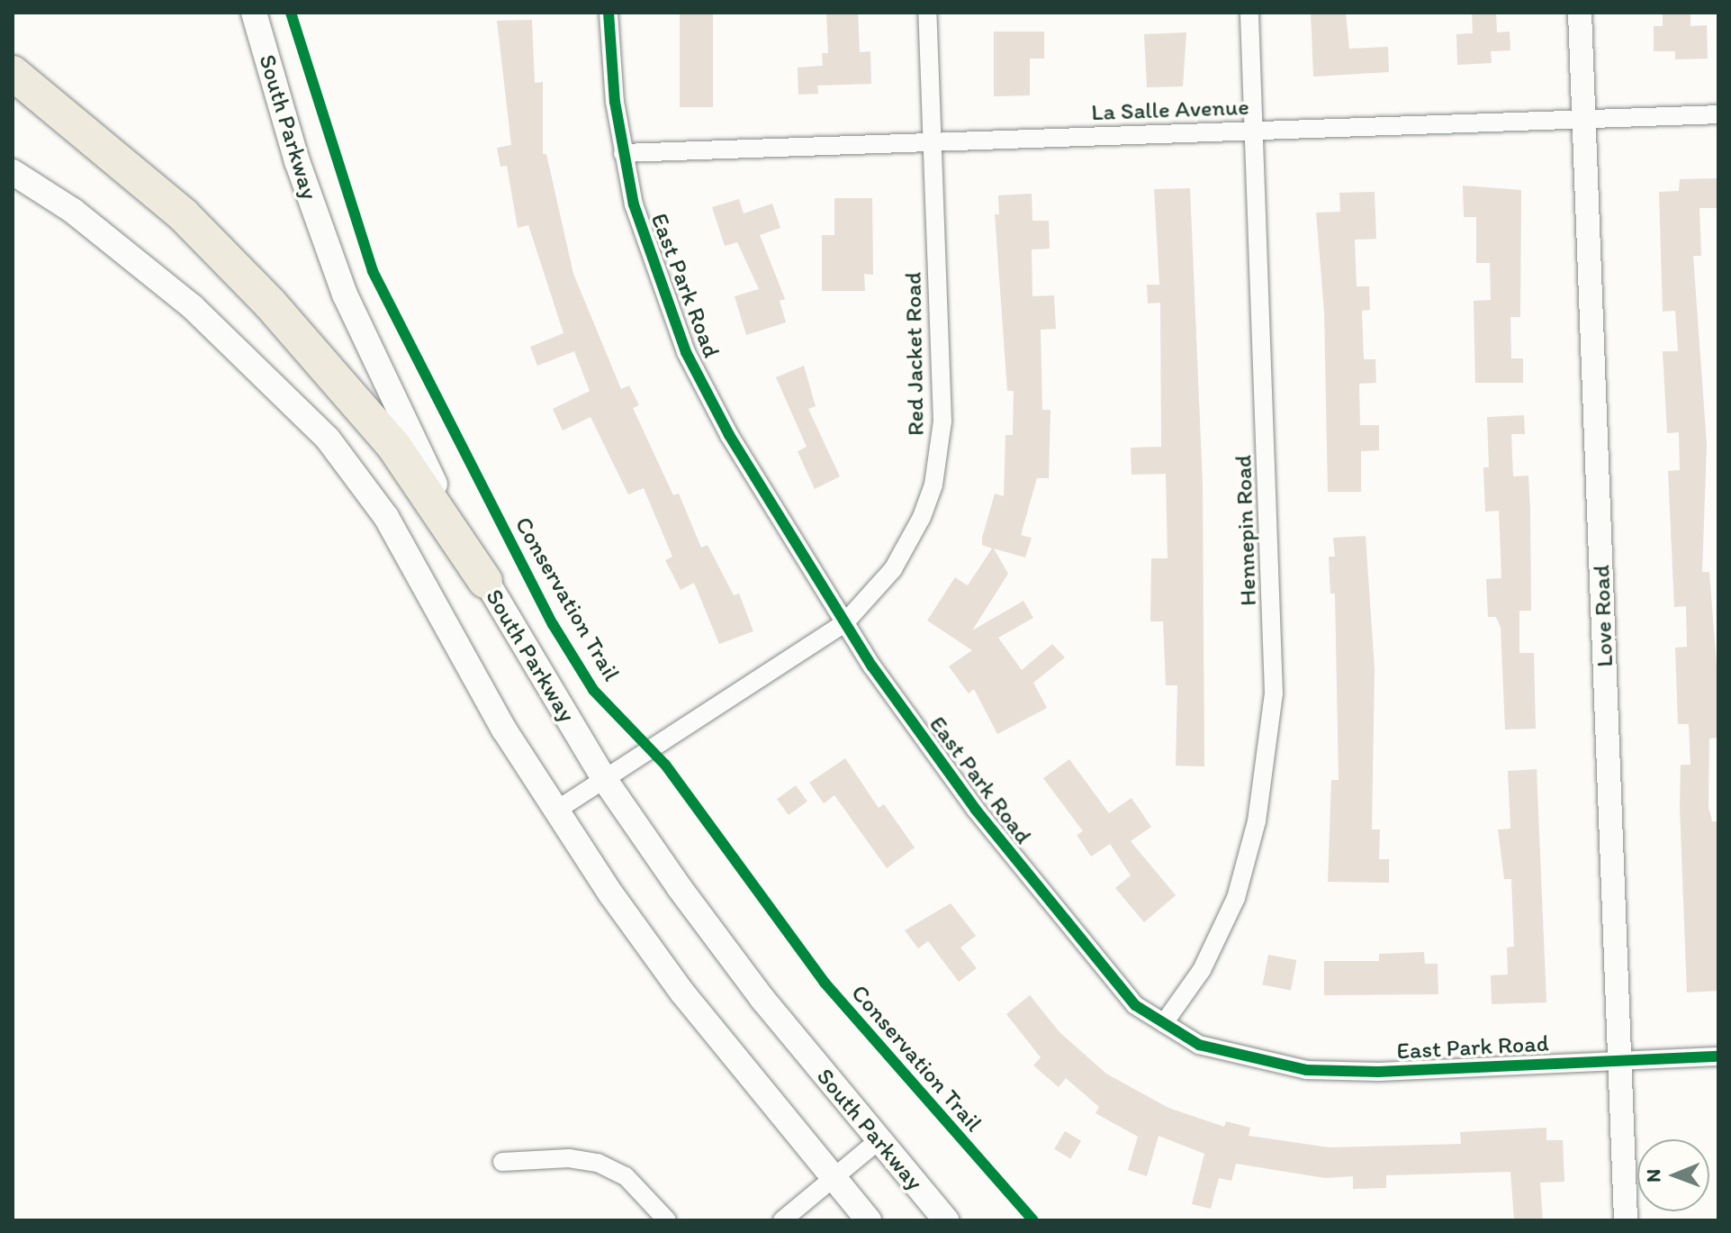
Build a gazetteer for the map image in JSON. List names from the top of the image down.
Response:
{
  "streets": {
    "main road": ["South Parkway"],
    "street": [
      "La Salle Avenue",
      "East Park Road",
      "Red Jacket Road",
      "Hennepin Road",
      "Love Road"
    ],
    "cycle path": ["Conservation Trail"]
  },
  "crossings": [
    ["La Salle Avenue", "East Park Road"],
    ["La Salle Avenue", "Red Jacket Road"],
    ["La Salle Avenue", "Hennepin Road"],
    ["La Salle Avenue", "Love Road"],
    ["South Parkway", "Red Jacket Road"],
    ["East Park Road", "Red Jacket Road"],
    ["East Park Road", "Hennepin Road"],
    ["East Park Road", "Love Road"]
  ],
  "north": "left"
}
